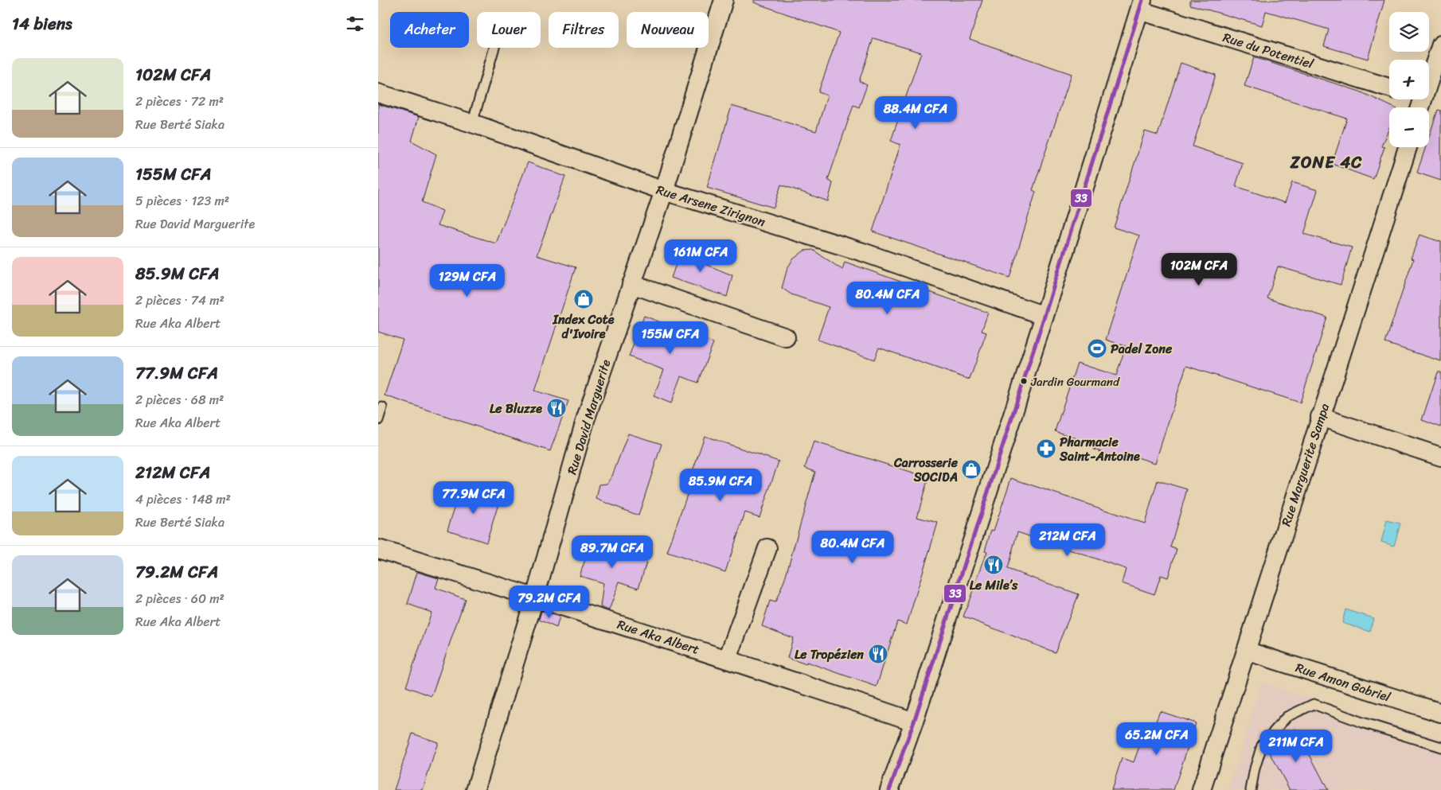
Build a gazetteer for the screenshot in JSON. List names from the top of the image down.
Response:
{
  "streets": {
    "street": [
      "Rue du Potentiel",
      "Rue Arsene Zirignon",
      "Rue David Marguerite",
      "Rue Marguerite Sampa",
      "Rue Aka Albert",
      "Rue Amon Gabriel"
    ]
  },
  "crossings": [
    ["Rue Arsene Zirignon", "Rue David Marguerite"],
    ["Rue David Marguerite", "Rue Aka Albert"],
    ["Rue Marguerite Sampa", "Rue Amon Gabriel"]
  ],
  "districts": ["ZONE 4C"],
  "places": {
    "shop": ["Index Cote d'Ivoire", "Carrosserie SOCIDA"],
    "sports": ["Padel Zone"],
    "other": ["Jardin Gourmand"],
    "restaurant": ["Le Bluzze", "Le Mile’s", "Le Tropézien"],
    "pharmacy": ["Pharmacie Saint-Antoine"]
  },
  "lines": ["transit line 33"],
  "page": {
    "heading": "14 biens",
    "map_buttons": ["+", "−"],
    "chip": [
      "Acheter",
      "Louer",
      "Filtres",
      "Nouveau"
    ],
    "list": [
      {
        "name": "102M CFA",
        "note": "2 pièces · 72 m² · Rue Berté Siaka"
      },
      {
        "name": "155M CFA",
        "note": "5 pièces · 123 m² · Rue David Marguerite"
      },
      {
        "name": "85.9M CFA",
        "note": "2 pièces · 74 m² · Rue Aka Albert"
      },
      {
        "name": "77.9M CFA",
        "note": "2 pièces · 68 m² · Rue Aka Albert"
      },
      {
        "name": "212M CFA",
        "note": "4 pièces · 148 m² · Rue Berté Siaka"
      },
      {
        "name": "79.2M CFA",
        "note": "2 pièces · 60 m² · Rue Aka Albert"
      }
    ],
    "price": [
      "88.4M CFA",
      "161M CFA",
      "102M CFA",
      "129M CFA",
      "80.4M CFA",
      "155M CFA",
      "85.9M CFA",
      "77.9M CFA",
      "212M CFA",
      "80.4M CFA",
      "89.7M CFA",
      "79.2M CFA",
      "65.2M CFA",
      "211M CFA"
    ]
  }
}
